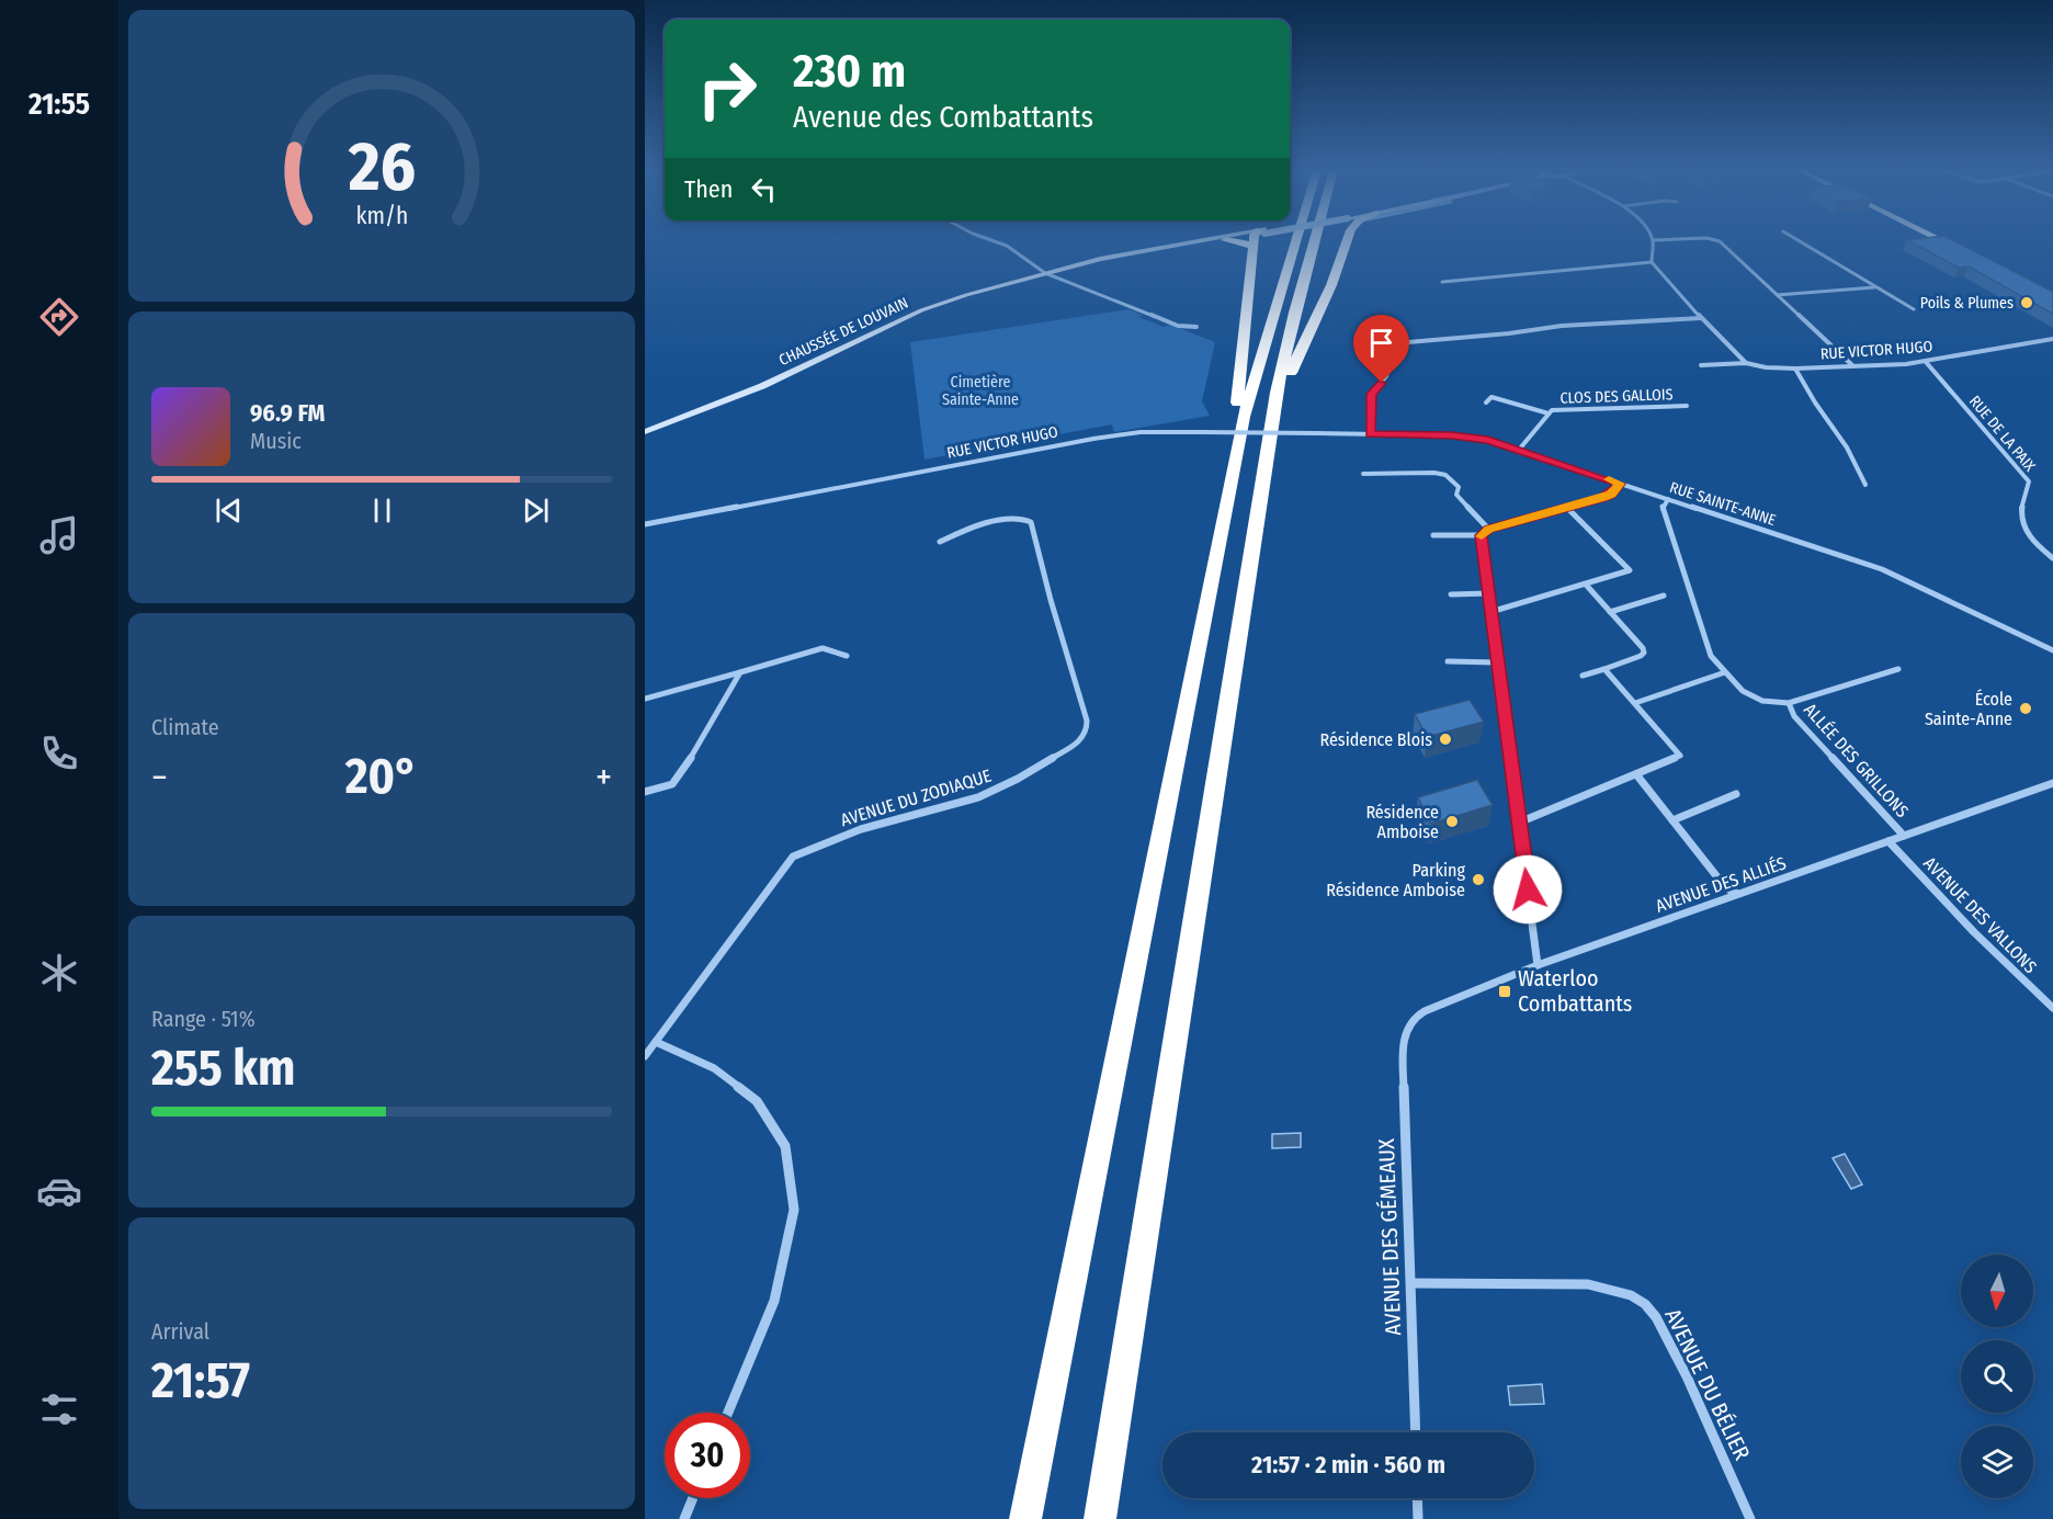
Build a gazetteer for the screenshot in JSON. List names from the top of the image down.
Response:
{
  "streets": {
    "main road": ["CHAUSSÉE DE LOUVAIN"],
    "street": [
      "RUE VICTOR HUGO",
      "CLOS DES GALLOIS",
      "RUE DE LA PAIX",
      "RUE SAINTE-ANNE",
      "ALLÉE DES GRILLONS",
      "AVENUE DU ZODIAQUE",
      "AVENUE DES ALLIÉS",
      "AVENUE DES VALLONS",
      "AVENUE DES GÉMEAUX",
      "AVENUE DU BÉLIER"
    ]
  },
  "crossings": [
    ["RUE VICTOR HUGO", "RUE DE LA PAIX"],
    ["RUE VICTOR HUGO", "RUE SAINTE-ANNE"],
    ["CLOS DES GALLOIS", "RUE SAINTE-ANNE"],
    ["RUE SAINTE-ANNE", "ALLÉE DES GRILLONS"],
    ["ALLÉE DES GRILLONS", "AVENUE DES ALLIÉS"],
    ["AVENUE DES ALLIÉS", "AVENUE DES VALLONS"],
    ["AVENUE DES ALLIÉS", "AVENUE DES GÉMEAUX"],
    ["AVENUE DES GÉMEAUX", "AVENUE DU BÉLIER"]
  ],
  "parks": ["Cimetière Sainte-Anne"],
  "places": {
    "other": [
      "Poils & Plumes",
      "École Sainte-Anne",
      "Résidence Blois",
      "Résidence Amboise",
      "Parking Résidence Amboise"
    ],
    "transit": ["Waterloo Combattants"]
  },
  "north": "bottom",
  "page": {
    "tabs": "21:55",
    "turn": ["230 m", "Avenue des Combattants"],
    "then": "Then",
    "song": ["96.9 FM", "Music"],
    "tile": [
      "Climate",
      ["Range · 51%", "255 km"],
      ["Arrival", "21:57"]
    ],
    "heat": ["−", "20°", "+"],
    "limit": "30",
    "trip": "21:57 · 2 min · 560 m",
    "gauge": ["26", "km/h"]
  }
}
